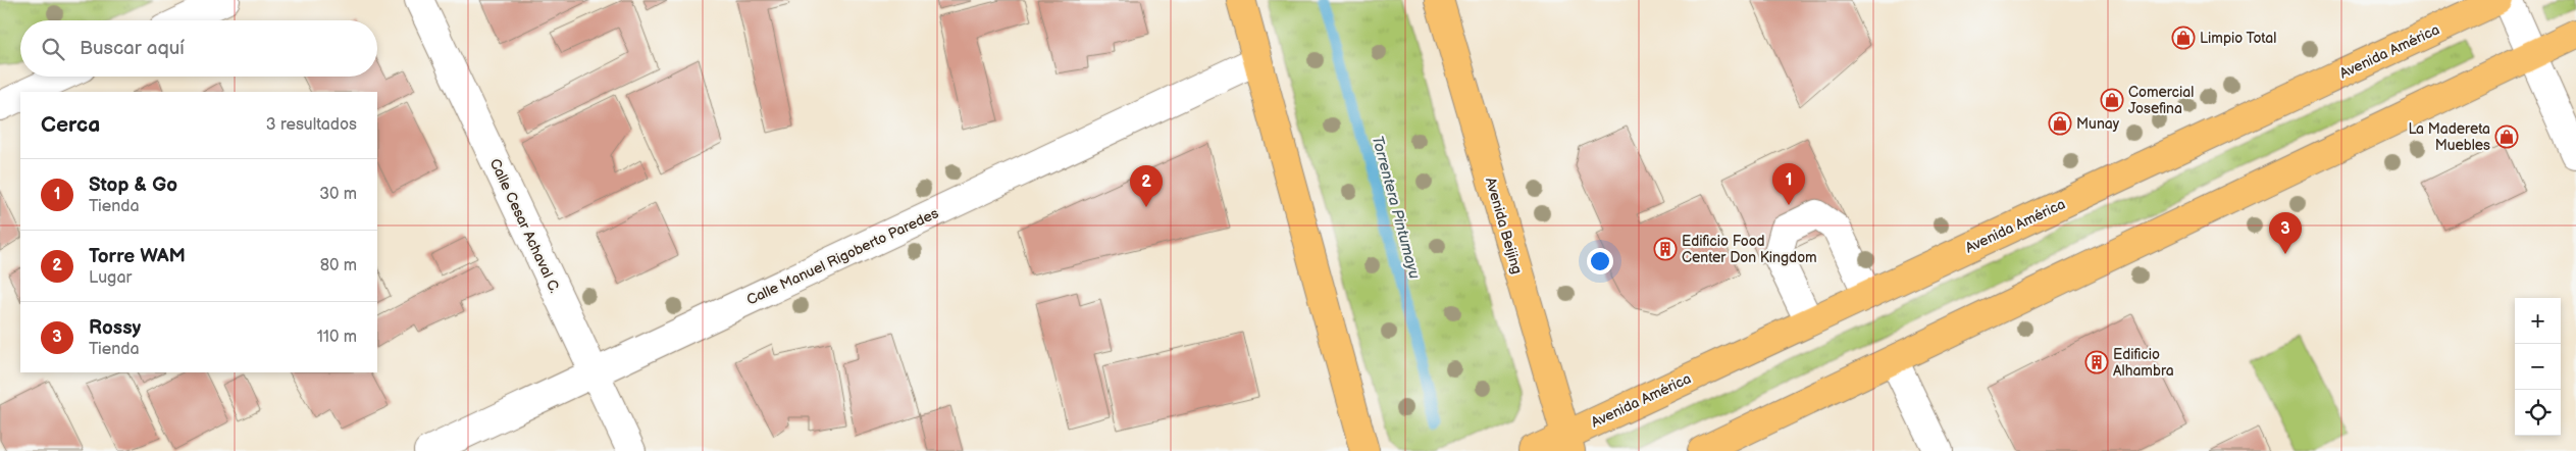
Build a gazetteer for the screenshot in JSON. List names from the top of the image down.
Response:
{
  "streets": {
    "main road": ["Avenida América", "Avenida Beijing"],
    "street": ["Calle Cesar Achaval C.", "Calle Manuel Rigoberto Paredes"]
  },
  "crossings": [
    ["Avenida América", "Avenida Beijing"],
    ["Calle Cesar Achaval C.", "Calle Manuel Rigoberto Paredes"]
  ],
  "water": ["Torrentera Pintumayu"],
  "places": {
    "shop": [
      "Limpio Total",
      "Comercial Josefina",
      "Munay",
      "La Madereta Muebles"
    ],
    "building": ["Edificio Food Center Don Kingdom", "Edificio Alhambra"]
  },
  "page": {
    "search": "Buscar aquí",
    "heading": ["Cerca", "3 resultados"],
    "list": [
      {
        "mark": "1",
        "name": "Stop & Go",
        "note": "Tienda",
        "value": "30 m"
      },
      {
        "mark": "2",
        "name": "Torre WAM",
        "note": "Lugar",
        "value": "80 m"
      },
      {
        "mark": "3",
        "name": "Rossy",
        "note": "Tienda",
        "value": "110 m"
      }
    ],
    "pins": ["1", "2", "3"],
    "map_buttons": ["+", "−"]
  }
}
